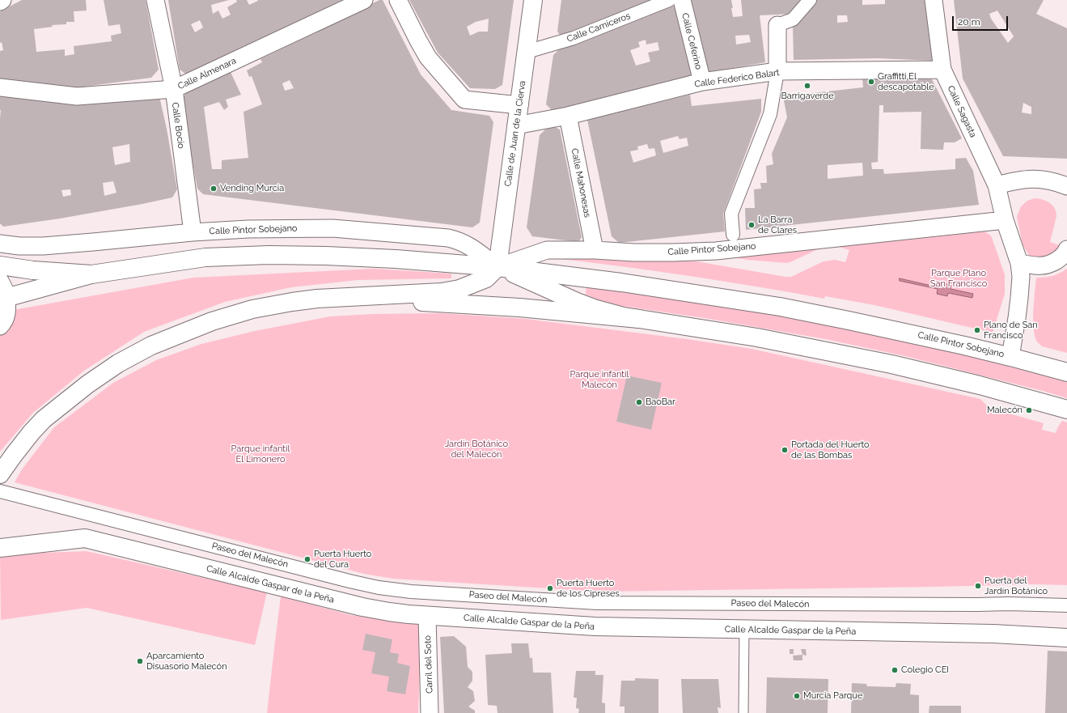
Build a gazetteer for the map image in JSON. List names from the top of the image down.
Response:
{
  "streets": {
    "main road": ["Calle de Juan de la Cierva", "Calle Pintor Sobejano", "Calle Alcalde Gaspar de la Peña"],
    "street": [
      "Calle Carniceros",
      "Calle Ceferino",
      "Calle Almenara",
      "Calle Federico Balart",
      "Calle Sagasta",
      "Calle Bocio",
      "Calle Mahonesas",
      "Paseo del Malecón",
      "Carril del Soto"
    ]
  },
  "crossings": [
    ["Calle Carniceros", "Calle de Juan de la Cierva"],
    ["Calle Ceferino", "Calle Federico Balart"],
    ["Calle Almenara", "Calle Bocio"],
    ["Calle Federico Balart", "Calle Sagasta"],
    ["Calle Federico Balart", "Calle de Juan de la Cierva"],
    ["Calle Federico Balart", "Calle Mahonesas"],
    ["Calle Sagasta", "Calle Pintor Sobejano"],
    ["Calle Bocio", "Calle Pintor Sobejano"],
    ["Calle de Juan de la Cierva", "Calle Pintor Sobejano"],
    ["Calle Mahonesas", "Calle Pintor Sobejano"],
    ["Calle Alcalde Gaspar de la Peña", "Carril del Soto"]
  ],
  "parks": [
    "Parque Plano San Francisco",
    "Parque infantil Malecón",
    "Jardín Botánico del Malecón",
    "Parque infantil El Limonero"
  ],
  "places": [
    "Graffitti El descapotable",
    "Barrigaverde",
    "Vending Murcia",
    "La Barra de Clares",
    "Plano de San Francisco",
    "BaoBar",
    "Malecón",
    "Portada del Huerto de las Bombas",
    "Puerta Huerto del Cura",
    "Puerta del Jardín Botánico",
    "Puerta Huerto de los Cipreses",
    "Aparcamiento Disuasorio Malecón",
    "Colegio CEI",
    "Murcia Parque"
  ],
  "scale_bar": "20 m"
}
